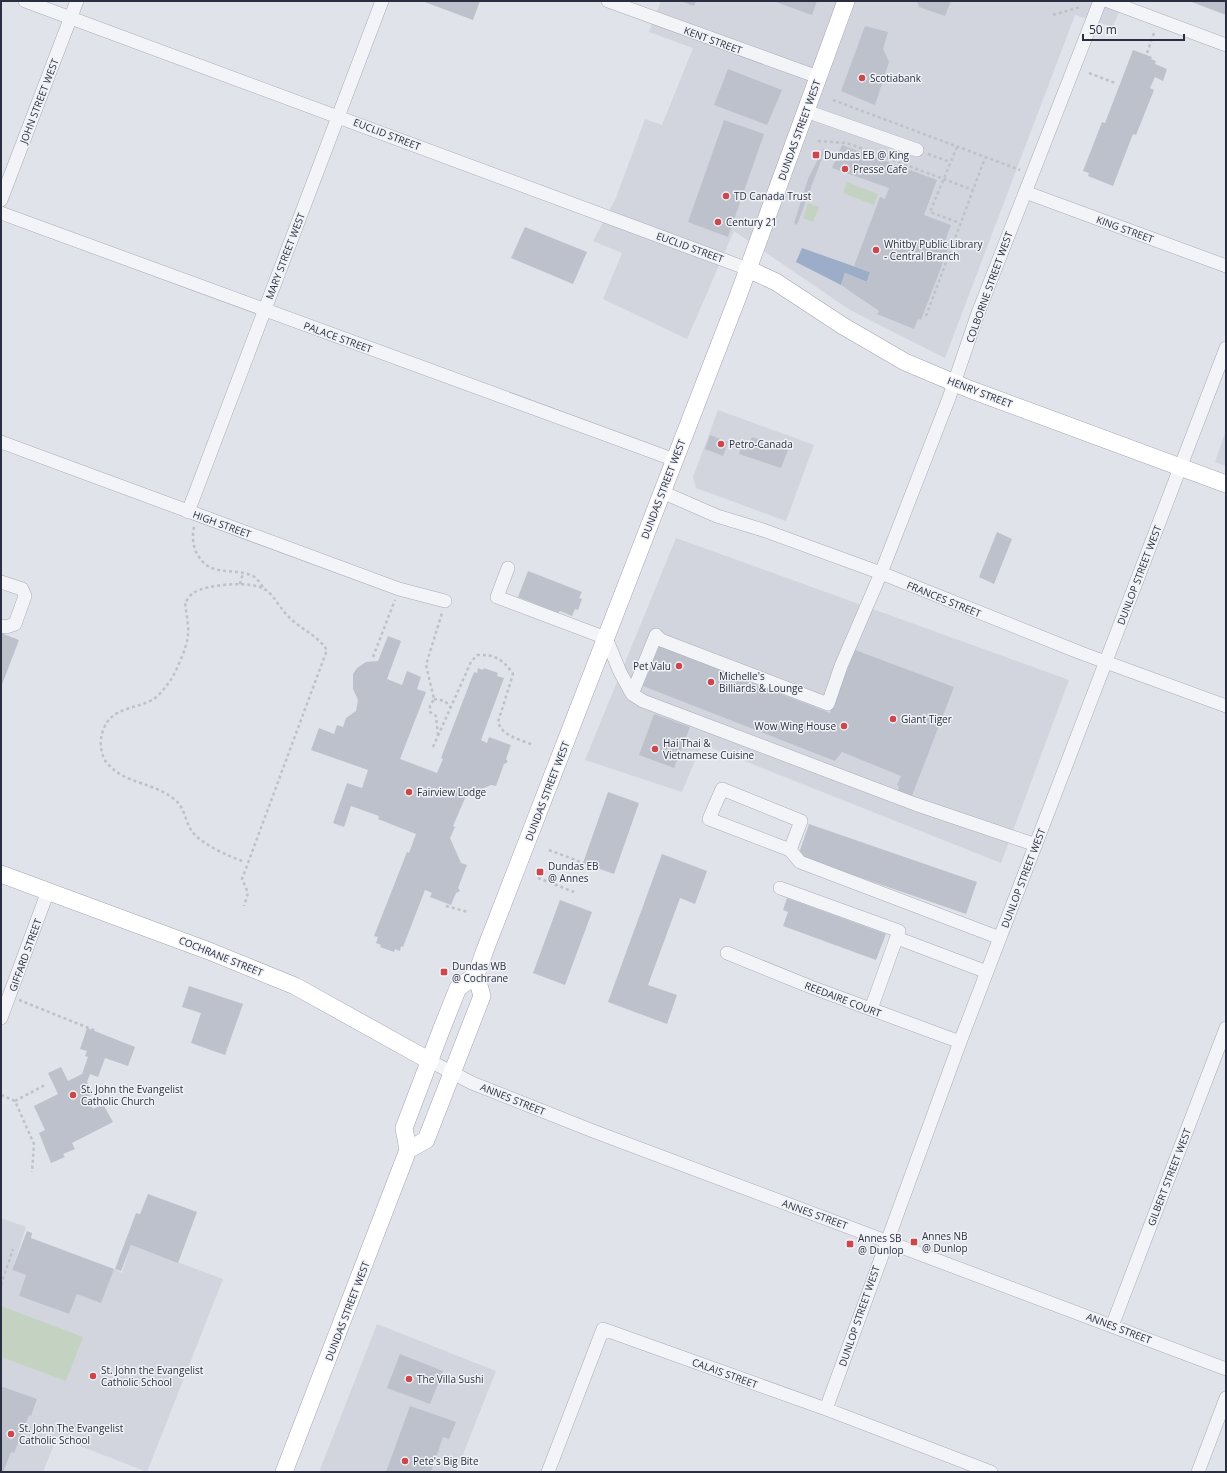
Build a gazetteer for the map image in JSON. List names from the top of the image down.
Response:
{
  "streets": {
    "main road": ["DUNDAS STREET WEST", "HENRY STREET", "COCHRANE STREET"],
    "street": [
      "KENT STREET",
      "JOHN STREET WEST",
      "EUCLID STREET",
      "KING STREET",
      "MARY STREET WEST",
      "COLBORNE STREET WEST",
      "PALACE STREET",
      "HIGH STREET",
      "DUNLOP STREET WEST",
      "FRANCES STREET",
      "GIFFARD STREET",
      "REEDAIRE COURT",
      "ANNES STREET",
      "GILBERT STREET WEST",
      "CALAIS STREET"
    ]
  },
  "crossings": [
    ["KENT STREET", "DUNDAS STREET WEST"],
    ["JOHN STREET WEST", "EUCLID STREET"],
    ["DUNDAS STREET WEST", "EUCLID STREET"],
    ["DUNDAS STREET WEST", "PALACE STREET"],
    ["DUNDAS STREET WEST", "HENRY STREET"],
    ["DUNDAS STREET WEST", "FRANCES STREET"],
    ["EUCLID STREET", "MARY STREET WEST"],
    ["EUCLID STREET", "HENRY STREET"],
    ["KING STREET", "COLBORNE STREET WEST"],
    ["MARY STREET WEST", "PALACE STREET"],
    ["MARY STREET WEST", "HIGH STREET"],
    ["COLBORNE STREET WEST", "HENRY STREET"],
    ["COLBORNE STREET WEST", "FRANCES STREET"],
    ["HENRY STREET", "DUNLOP STREET WEST"],
    ["DUNLOP STREET WEST", "FRANCES STREET"],
    ["DUNLOP STREET WEST", "REEDAIRE COURT"],
    ["DUNLOP STREET WEST", "ANNES STREET"],
    ["DUNLOP STREET WEST", "CALAIS STREET"],
    ["GIFFARD STREET", "COCHRANE STREET"],
    ["COCHRANE STREET", "ANNES STREET"],
    ["ANNES STREET", "GILBERT STREET WEST"]
  ],
  "places": {
    "other": [
      "Scotiabank",
      "Presse Cafe",
      "TD Canada Trust",
      "Century 21",
      "Whitby Public Library - Central Branch",
      "Petro-Canada",
      "Pet Valu",
      "Michelle's Billiards & Lounge",
      "Giant Tiger",
      "Wow Wing House",
      "Hai Thai & Vietnamese Cuisine",
      "Fairview Lodge",
      "St. John the Evangelist Catholic Church",
      "St. John the Evangelist Catholic School",
      "The Villa Sushi",
      "St. John The Evangelist Catholic School",
      "Pete's Big Bite"
    ],
    "transit": [
      "Dundas EB @ King",
      "Dundas EB @ Annes",
      "Dundas WB @ Cochrane",
      "Annes NB @ Dunlop",
      "Annes SB @ Dunlop"
    ]
  },
  "scale_bar": "50 m"
}
